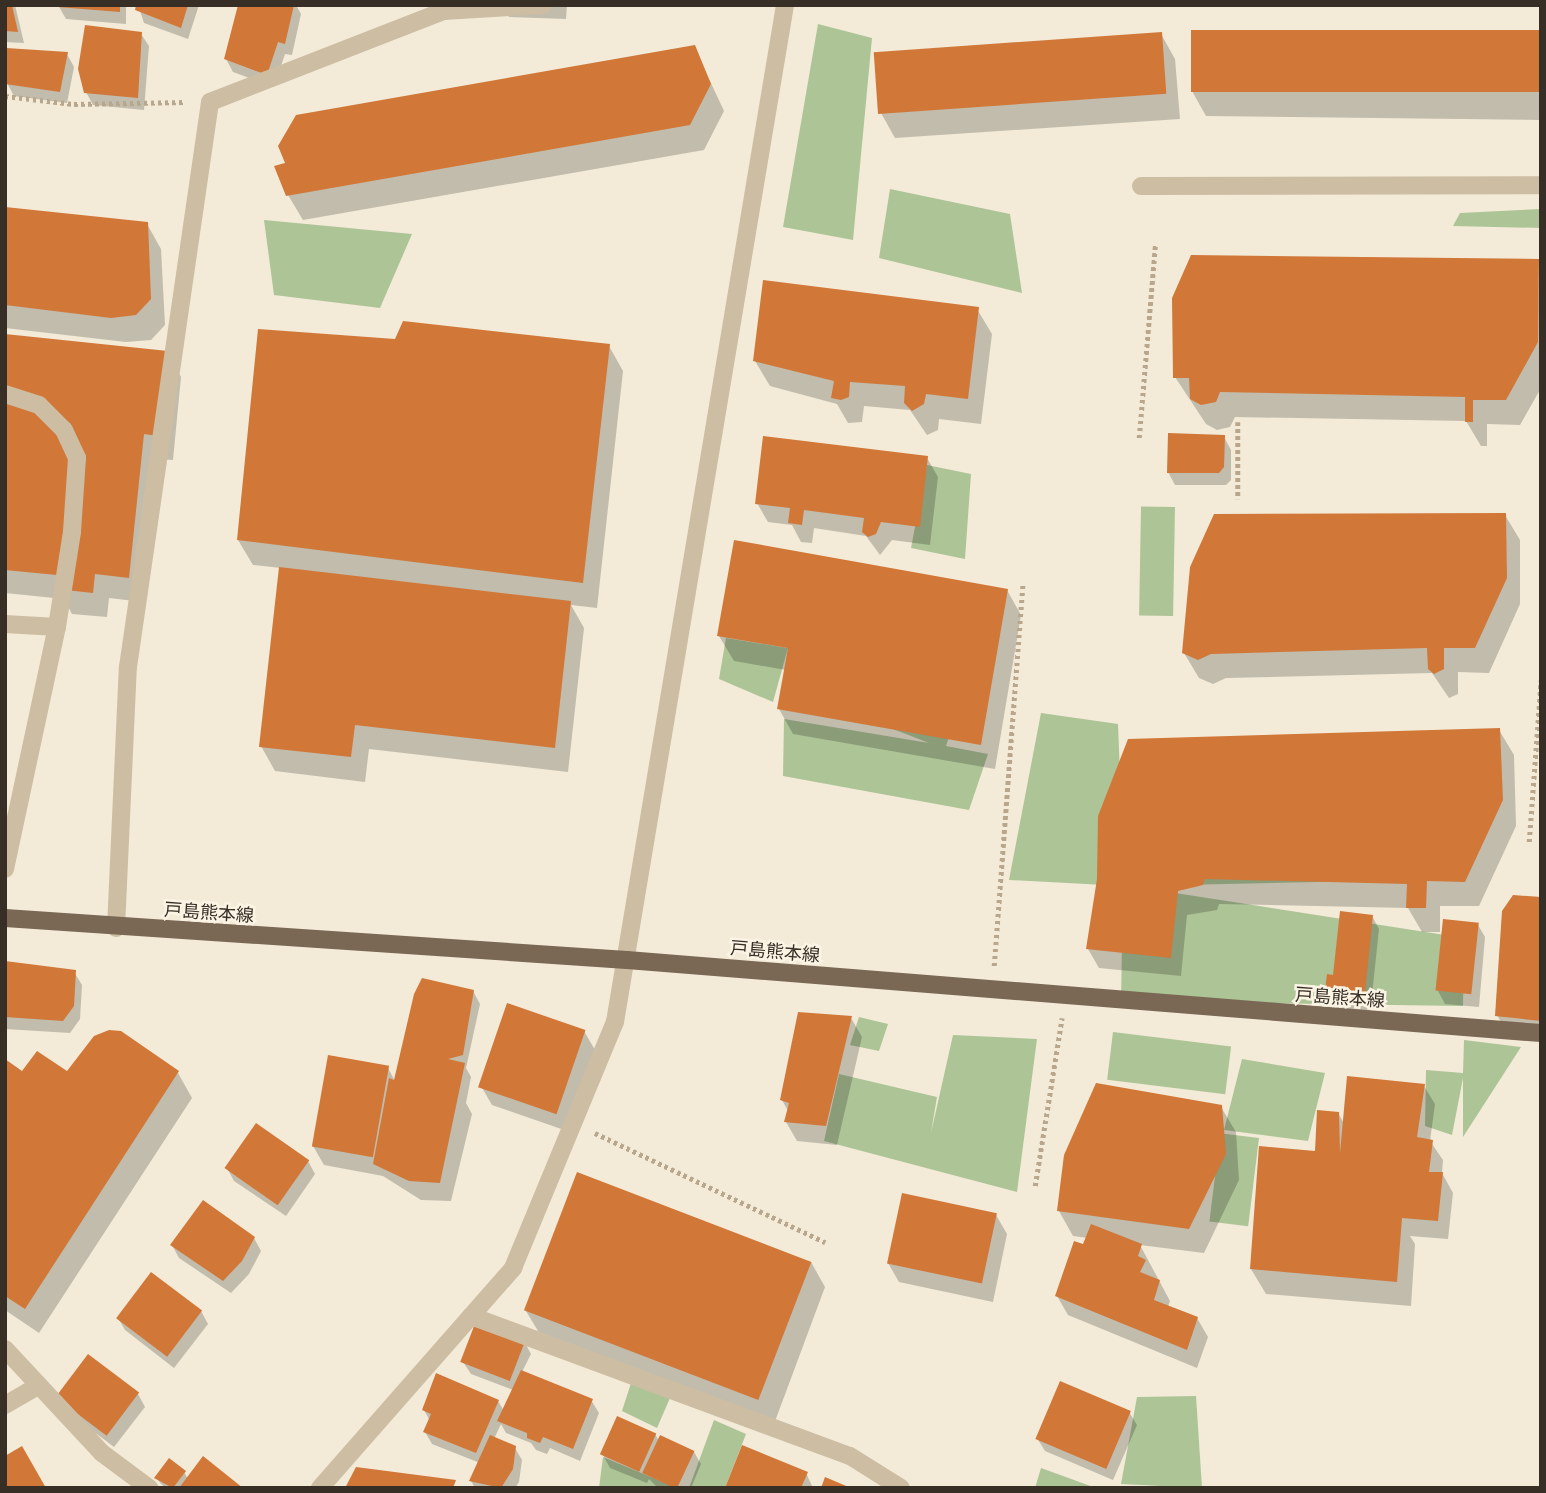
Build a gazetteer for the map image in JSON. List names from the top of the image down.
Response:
{
  "streets": {
    "main road": ["戸島熊本線"]
  }
}
